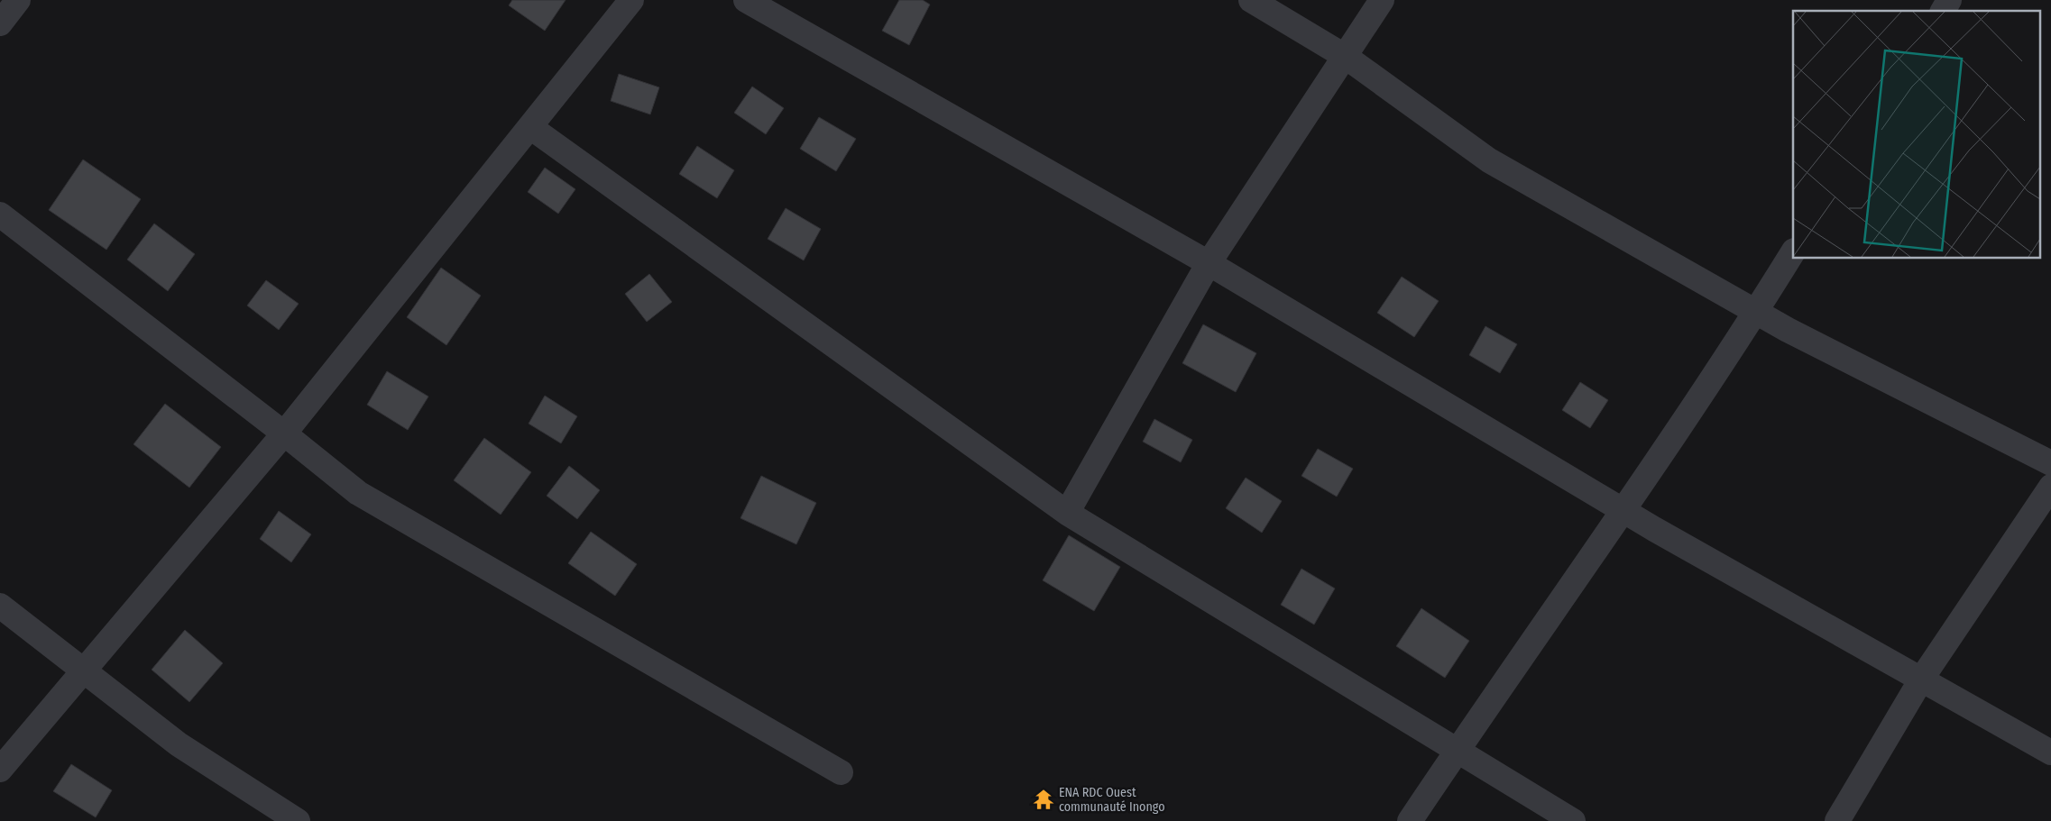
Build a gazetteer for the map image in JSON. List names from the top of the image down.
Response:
{
  "places": {
    "temple": ["ENA RDC Ouest communauté Inongo"]
  }
}
